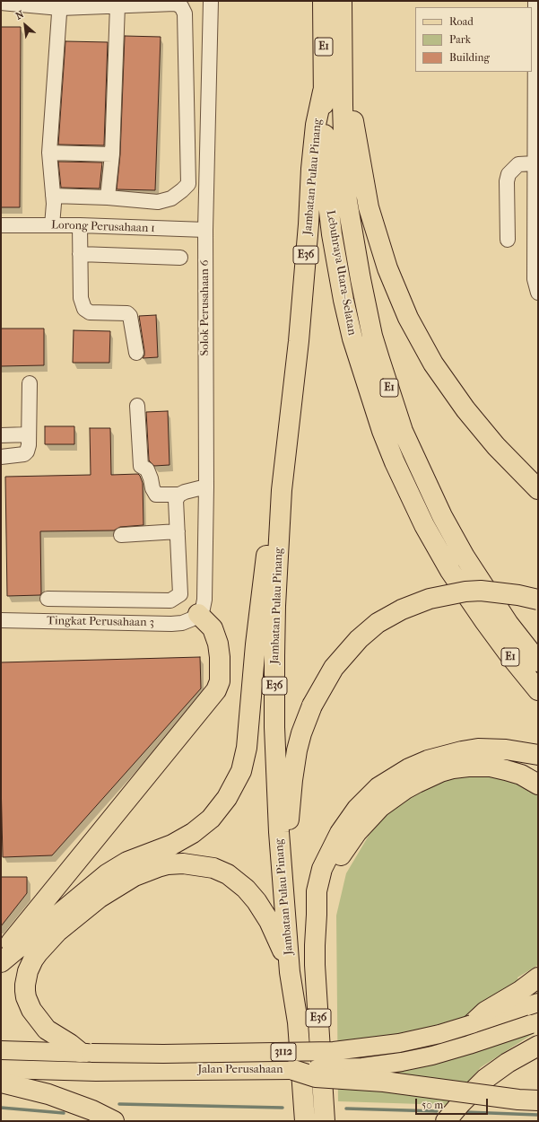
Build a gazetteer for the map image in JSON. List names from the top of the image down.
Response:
{
  "streets": {
    "highway": [
      "E1",
      "Jambatan Pulau Pinang",
      "E36",
      "Lebuhraya Utara–Selatan"
    ],
    "main road": ["3112", "Jalan Perusahaan"],
    "street": ["Lorong Perusahaan 1", "Solok Perusahaan 6", "Tingkat Perusahaan 3"]
  },
  "crossings": [
    ["Jambatan Pulau Pinang", "Lebuhraya Utara–Selatan"],
    ["Lorong Perusahaan 1", "Solok Perusahaan 6"],
    ["Solok Perusahaan 6", "Tingkat Perusahaan 3"]
  ],
  "legend": ["Road", "Park", "Building"],
  "scale_bar": "50 m",
  "north": "top left"
}
